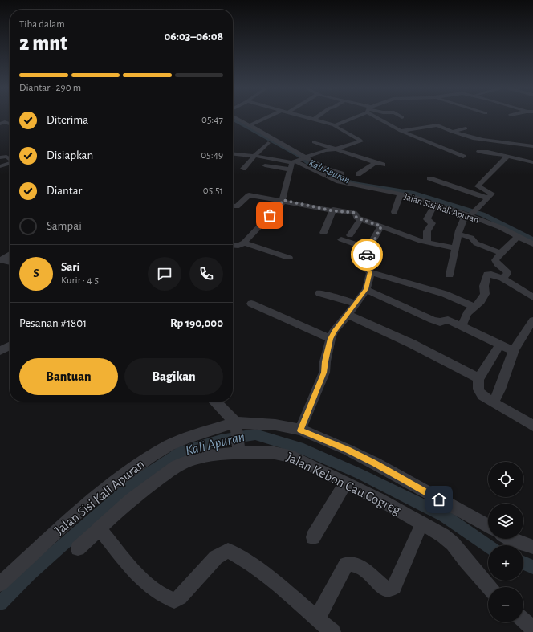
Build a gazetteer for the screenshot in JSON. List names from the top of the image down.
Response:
{
  "streets": {
    "street": ["Jalan Sisi Kali Apuran", "Jalan Kebon Cau Cogreg"]
  },
  "water": ["Kali Apuran"],
  "page": {
    "heading": ["2 mnt", "Tiba dalam", "06:03–06:08"],
    "panel": [
      "Sari",
      "Kurir · 4.5",
      "Pesanan #1801",
      "Rp 190,000"
    ],
    "bar": "Diantar · 290 m",
    "list": [
      ["Diterima", "05:47"],
      ["Disiapkan", "05:49"],
      ["Diantar", "05:51"],
      "Sampai"
    ],
    "round": "S",
    "buttons": ["Bantuan", "Bagikan"],
    "map_buttons": ["+", "−"]
  }
}
